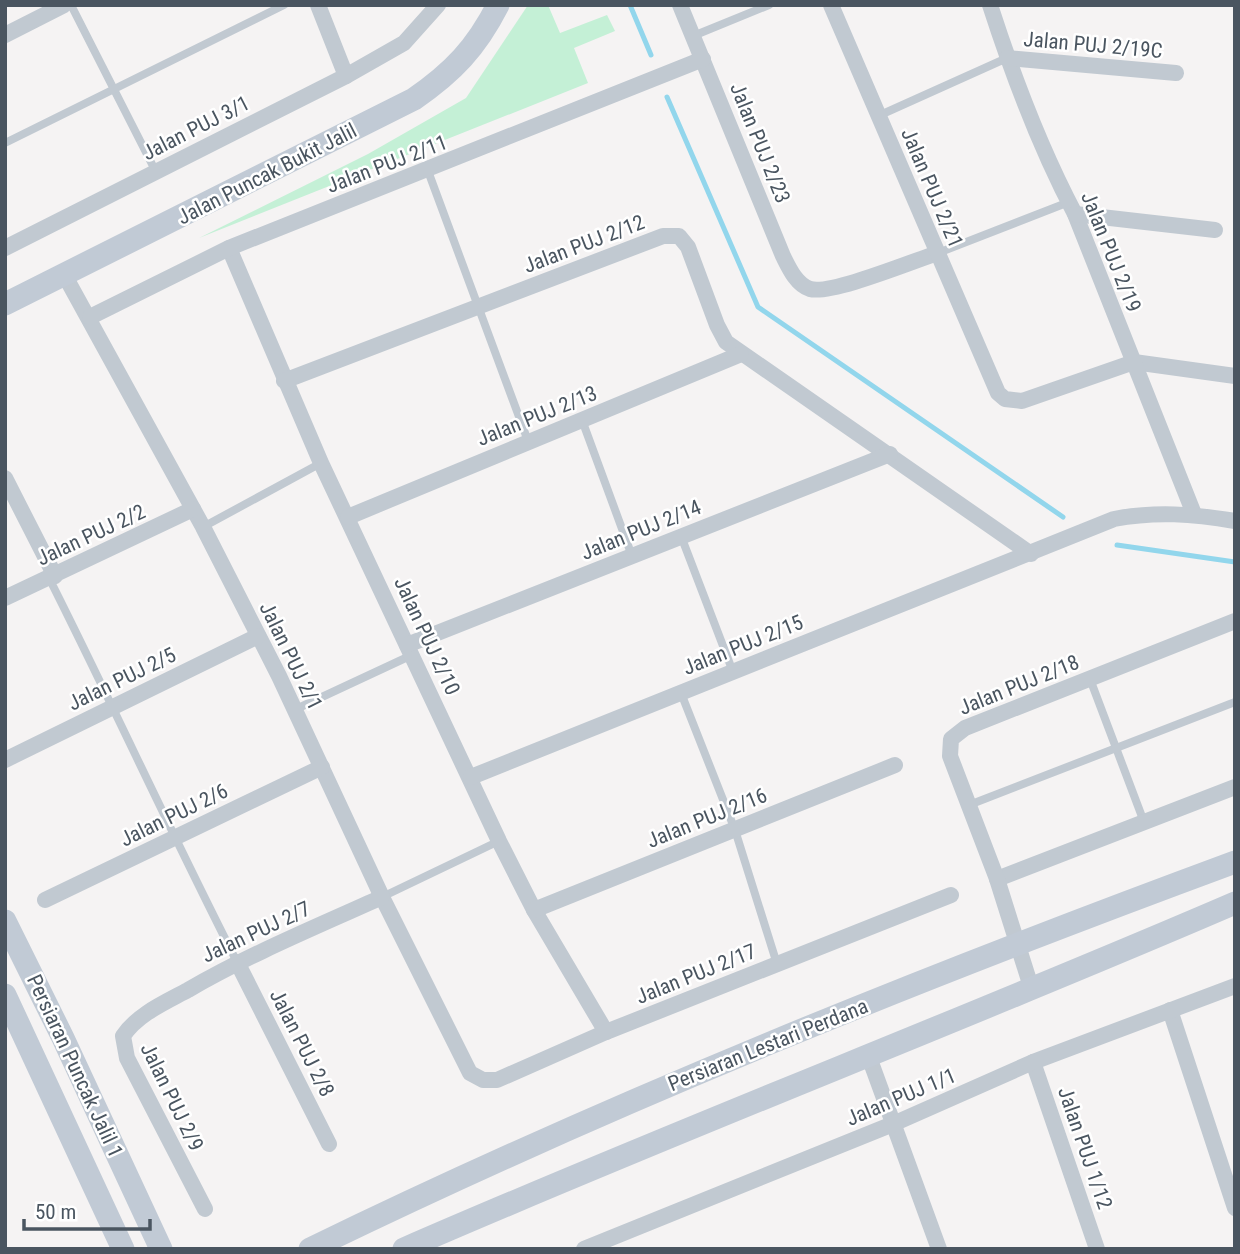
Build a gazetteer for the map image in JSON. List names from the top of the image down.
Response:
{
  "streets": {
    "main road": ["Jalan Puncak Bukit Jalil", "Persiaran Lestari Perdana", "Persiaran Puncak Jalil 1"],
    "street": [
      "Jalan PUJ 2/19C",
      "Jalan PUJ 3/1",
      "Jalan PUJ 2/23",
      "Jalan PUJ 2/11",
      "Jalan PUJ 2/21",
      "Jalan PUJ 2/12",
      "Jalan PUJ 2/19",
      "Jalan PUJ 2/13",
      "Jalan PUJ 2/14",
      "Jalan PUJ 2/2",
      "Jalan PUJ 2/10",
      "Jalan PUJ 2/15",
      "Jalan PUJ 2/1",
      "Jalan PUJ 2/5",
      "Jalan PUJ 2/18",
      "Jalan PUJ 2/6",
      "Jalan PUJ 2/16",
      "Jalan PUJ 2/7",
      "Jalan PUJ 2/17",
      "Jalan PUJ 2/8",
      "Jalan PUJ 2/9",
      "Jalan PUJ 1/1",
      "Jalan PUJ 1/12"
    ]
  },
  "crossings": [
    ["Jalan PUJ 2/19C", "Jalan PUJ 2/19"],
    ["Jalan PUJ 2/23", "Jalan PUJ 2/11"],
    ["Jalan PUJ 2/23", "Jalan PUJ 2/21"],
    ["Jalan PUJ 2/11", "Jalan PUJ 2/10"],
    ["Jalan PUJ 2/11", "Jalan PUJ 2/1"],
    ["Jalan Puncak Bukit Jalil", "Jalan PUJ 2/1"],
    ["Jalan PUJ 2/21", "Jalan PUJ 2/19"],
    ["Jalan PUJ 2/12", "Jalan PUJ 2/13"],
    ["Jalan PUJ 2/12", "Jalan PUJ 2/14"],
    ["Jalan PUJ 2/12", "Jalan PUJ 2/10"],
    ["Jalan PUJ 2/12", "Jalan PUJ 2/15"],
    ["Jalan PUJ 2/13", "Jalan PUJ 2/10"],
    ["Jalan PUJ 2/14", "Jalan PUJ 2/10"],
    ["Jalan PUJ 2/2", "Jalan PUJ 2/1"],
    ["Jalan PUJ 2/10", "Jalan PUJ 2/15"],
    ["Jalan PUJ 2/10", "Jalan PUJ 2/16"],
    ["Jalan PUJ 2/10", "Jalan PUJ 2/17"],
    ["Jalan PUJ 2/1", "Jalan PUJ 2/5"],
    ["Jalan PUJ 2/1", "Jalan PUJ 2/6"],
    ["Jalan PUJ 2/1", "Jalan PUJ 2/7"],
    ["Jalan PUJ 2/1", "Jalan PUJ 2/17"],
    ["Jalan PUJ 2/18", "Persiaran Lestari Perdana"],
    ["Jalan PUJ 2/7", "Jalan PUJ 2/8"],
    ["Jalan PUJ 2/7", "Jalan PUJ 2/9"],
    ["Jalan PUJ 1/1", "Jalan PUJ 1/12"]
  ],
  "scale_bar": "50 m"
}
